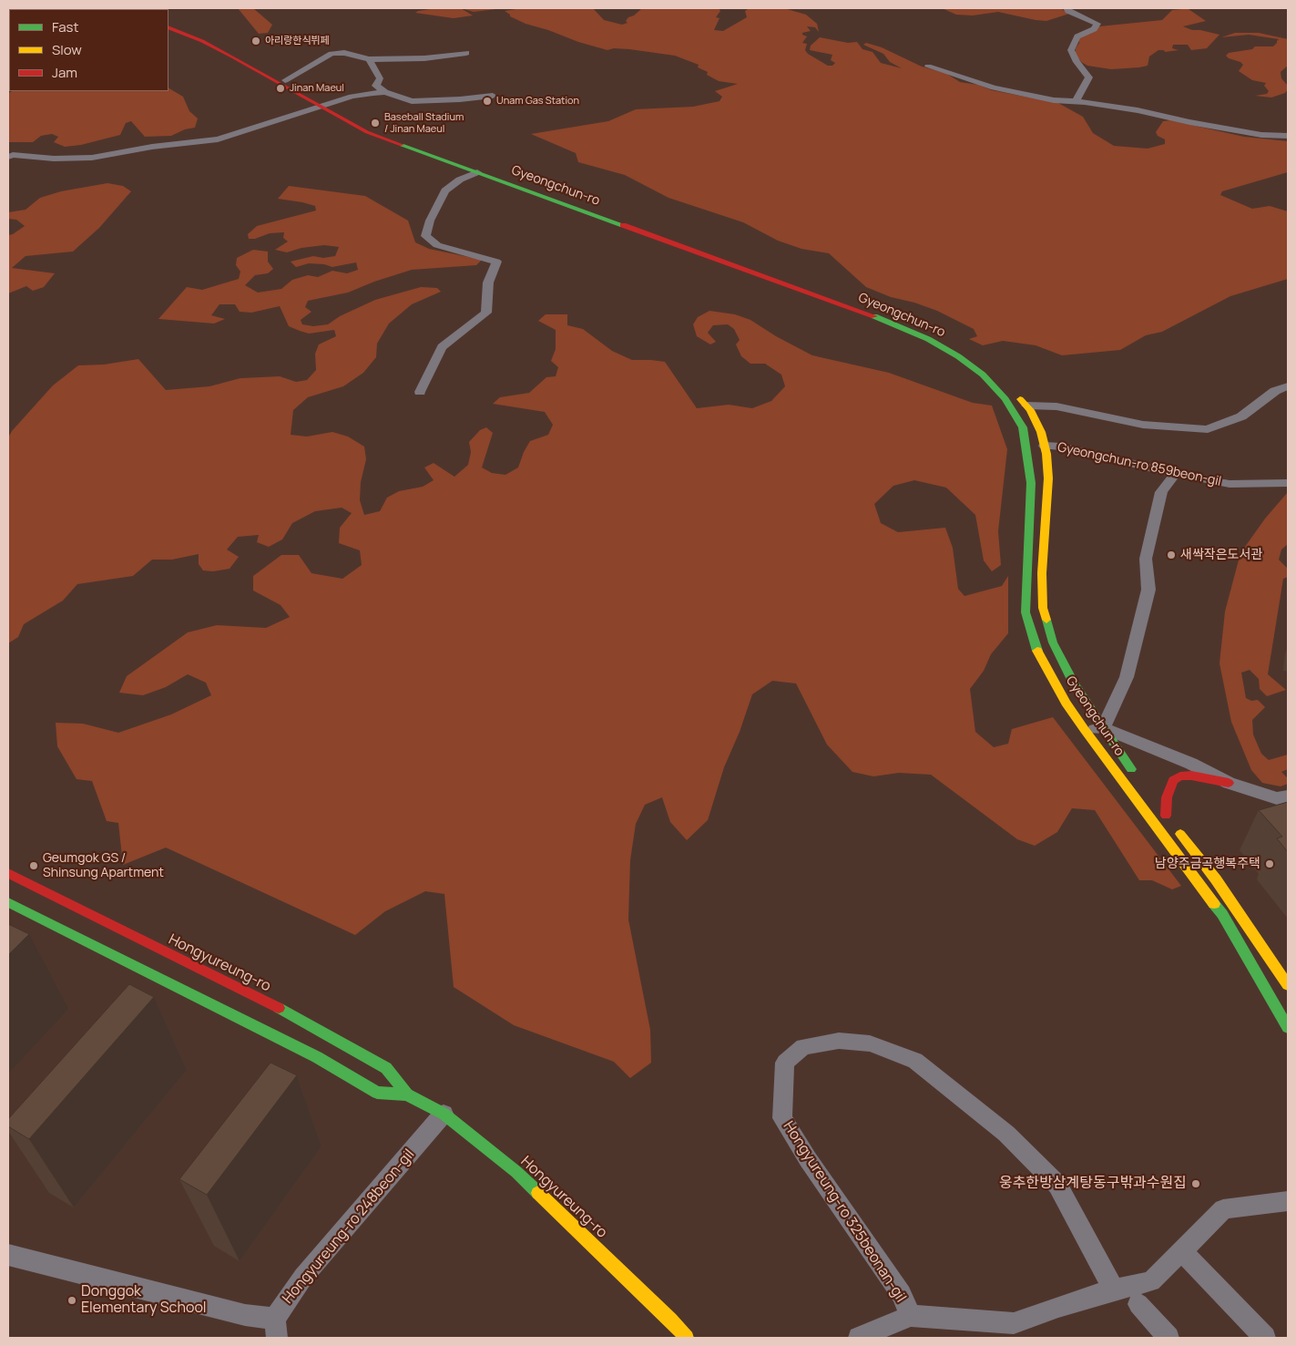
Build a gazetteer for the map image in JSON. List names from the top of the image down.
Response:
{
  "streets": {
    "street": [
      "Gyeongchun-ro",
      "Gyeongchun-ro 859beon-gil",
      "Hongyureung-ro",
      "Hongyureung-ro 325beonan-gil",
      "Hongyureung-ro 248beon-gil"
    ]
  },
  "crossings": [
    ["Gyeongchun-ro", "Gyeongchun-ro 859beon-gil"],
    ["Hongyureung-ro", "Hongyureung-ro 248beon-gil"]
  ],
  "places": [
    "아리랑한식뷔페",
    "Jinan Maeul",
    "Unam Gas Station",
    "Baseball Stadium / Jinan Maeul",
    "새싹작은도서관",
    "남양주금곡행복주택",
    "Geumgok GS / Shinsung Apartment",
    "웅추한방삼계탕동구밖과수원집",
    "Donggok Elementary School"
  ],
  "legend": ["Fast", "Slow", "Jam"]
}
